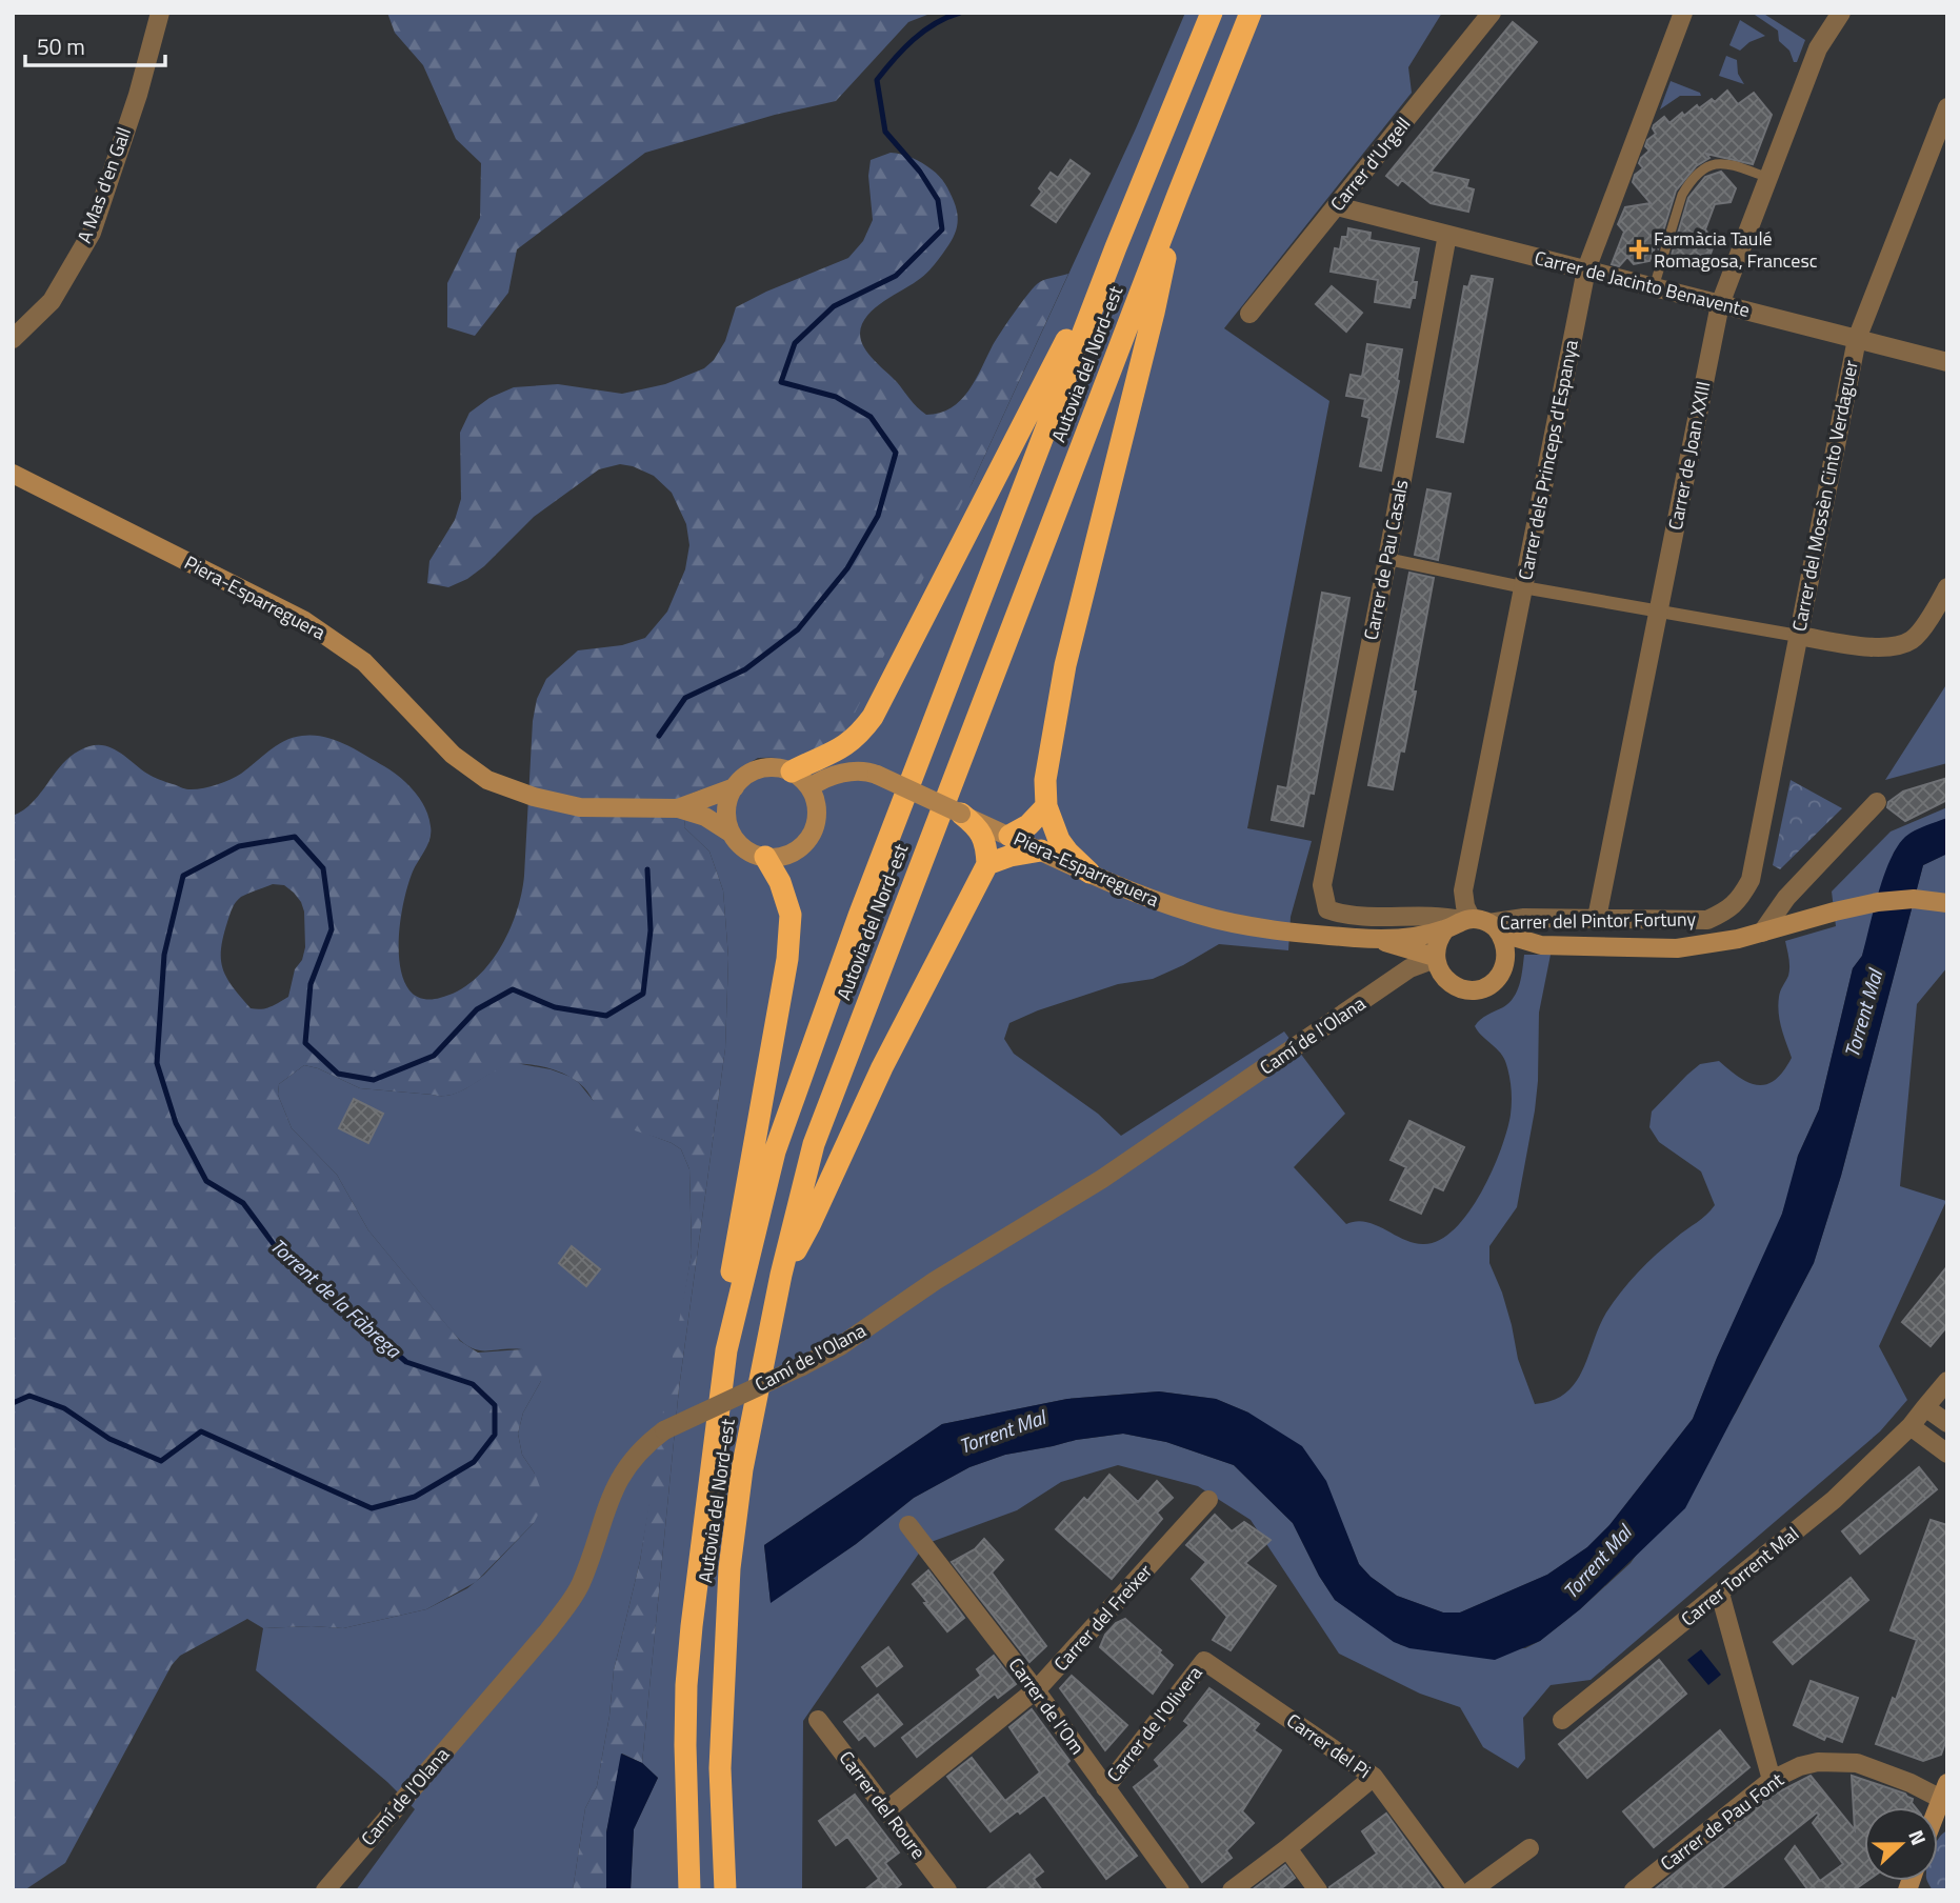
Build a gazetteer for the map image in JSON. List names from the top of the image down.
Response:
{
  "streets": {
    "highway": ["Autovia del Nord-est"],
    "main road": ["Piera-Esparreguera"],
    "street": [
      "Carrer d'Urgell",
      "A Mas d'en Gall",
      "Carrer de Jacinto Benavente",
      "Carrer de Joan XXIII",
      "Carrer dels Princeps d'Espanya",
      "Carrer del Mossèn Cinto Verdaguer",
      "Carrer de Pau Casals",
      "Carrer del Pintor Fortuny",
      "Camí de l'Olana",
      "Carrer Torrent Mal",
      "Carrer del Freixer",
      "Carrer de l'Om",
      "Carrer de l'Olivera",
      "Carrer del Pi",
      "Carrer del Roure",
      "Carrer de Pau Font"
    ]
  },
  "crossings": [
    ["Carrer d'Urgell", "Carrer de Jacinto Benavente"],
    ["Carrer de Jacinto Benavente", "Carrer de Joan XXIII"],
    ["Carrer de Jacinto Benavente", "Carrer dels Princeps d'Espanya"],
    ["Carrer de Jacinto Benavente", "Carrer del Mossèn Cinto Verdaguer"],
    ["Carrer de Jacinto Benavente", "Carrer de Pau Casals"],
    ["Carrer de Joan XXIII", "Carrer del Pintor Fortuny"],
    ["Carrer dels Princeps d'Espanya", "Piera-Esparreguera"],
    ["Carrer dels Princeps d'Espanya", "Carrer del Pintor Fortuny"],
    ["Carrer dels Princeps d'Espanya", "Camí de l'Olana"],
    ["Carrer del Mossèn Cinto Verdaguer", "Carrer del Pintor Fortuny"],
    ["Carrer de Pau Casals", "Carrer del Pintor Fortuny"],
    ["Piera-Esparreguera", "Carrer del Pintor Fortuny"],
    ["Piera-Esparreguera", "Camí de l'Olana"],
    ["Carrer del Pintor Fortuny", "Camí de l'Olana"],
    ["Carrer del Freixer", "Carrer de l'Om"],
    ["Carrer del Freixer", "Carrer del Roure"],
    ["Carrer de l'Om", "Carrer de l'Olivera"],
    ["Carrer de l'Olivera", "Carrer del Pi"]
  ],
  "water": ["Torrent Mal", "Torrent de la Fàbrega"],
  "places": {
    "health": ["Farmàcia Taulé Romagosa, Francesc"]
  },
  "scale_bar": "50 m",
  "north": "right"
}
